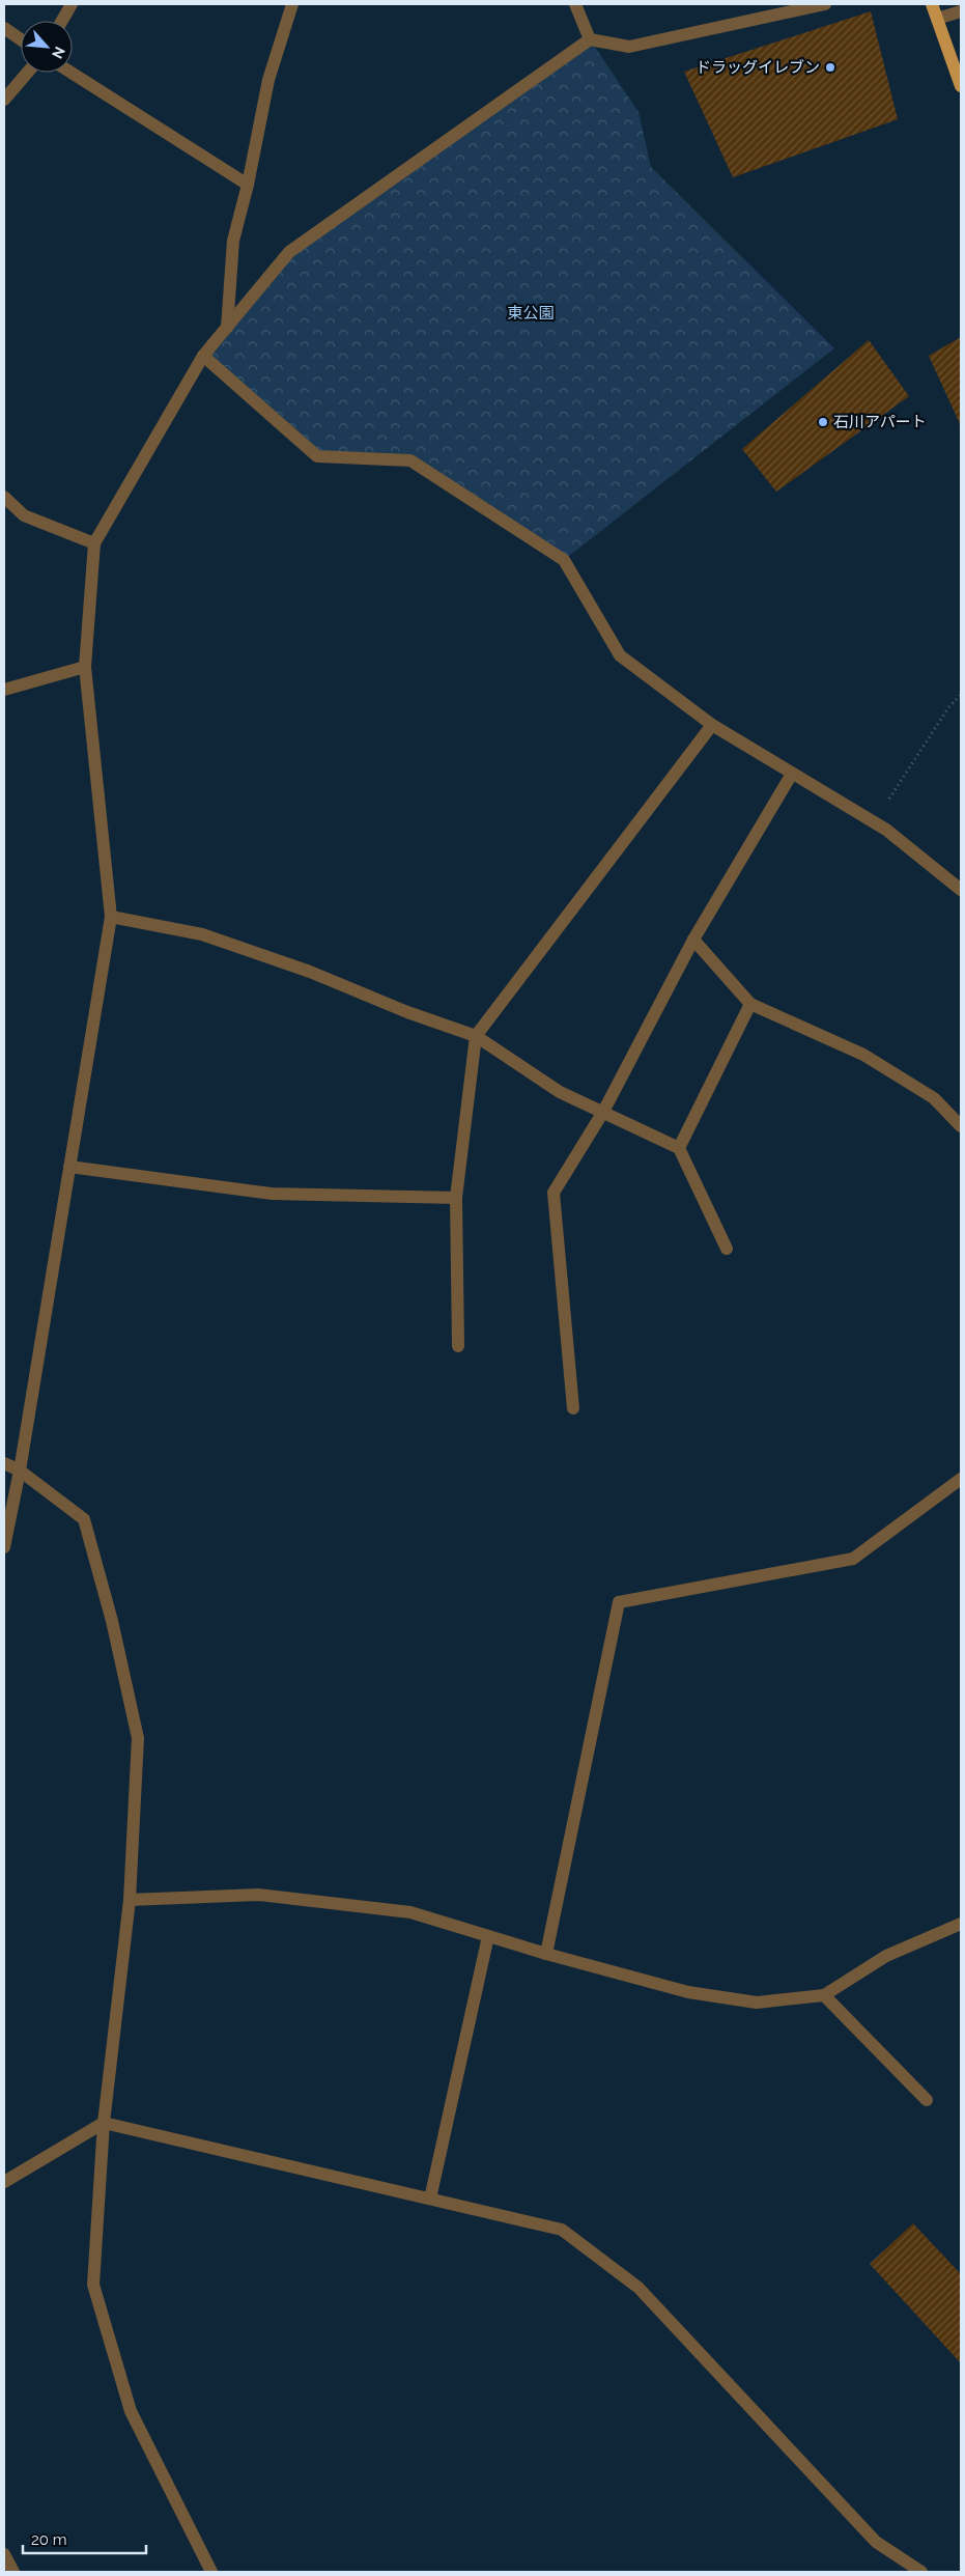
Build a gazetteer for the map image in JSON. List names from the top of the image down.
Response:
{
  "parks": ["東公園"],
  "places": ["ドラッグイレブン", "石川アパート"],
  "scale_bar": "20 m",
  "north": "bottom right"
}
